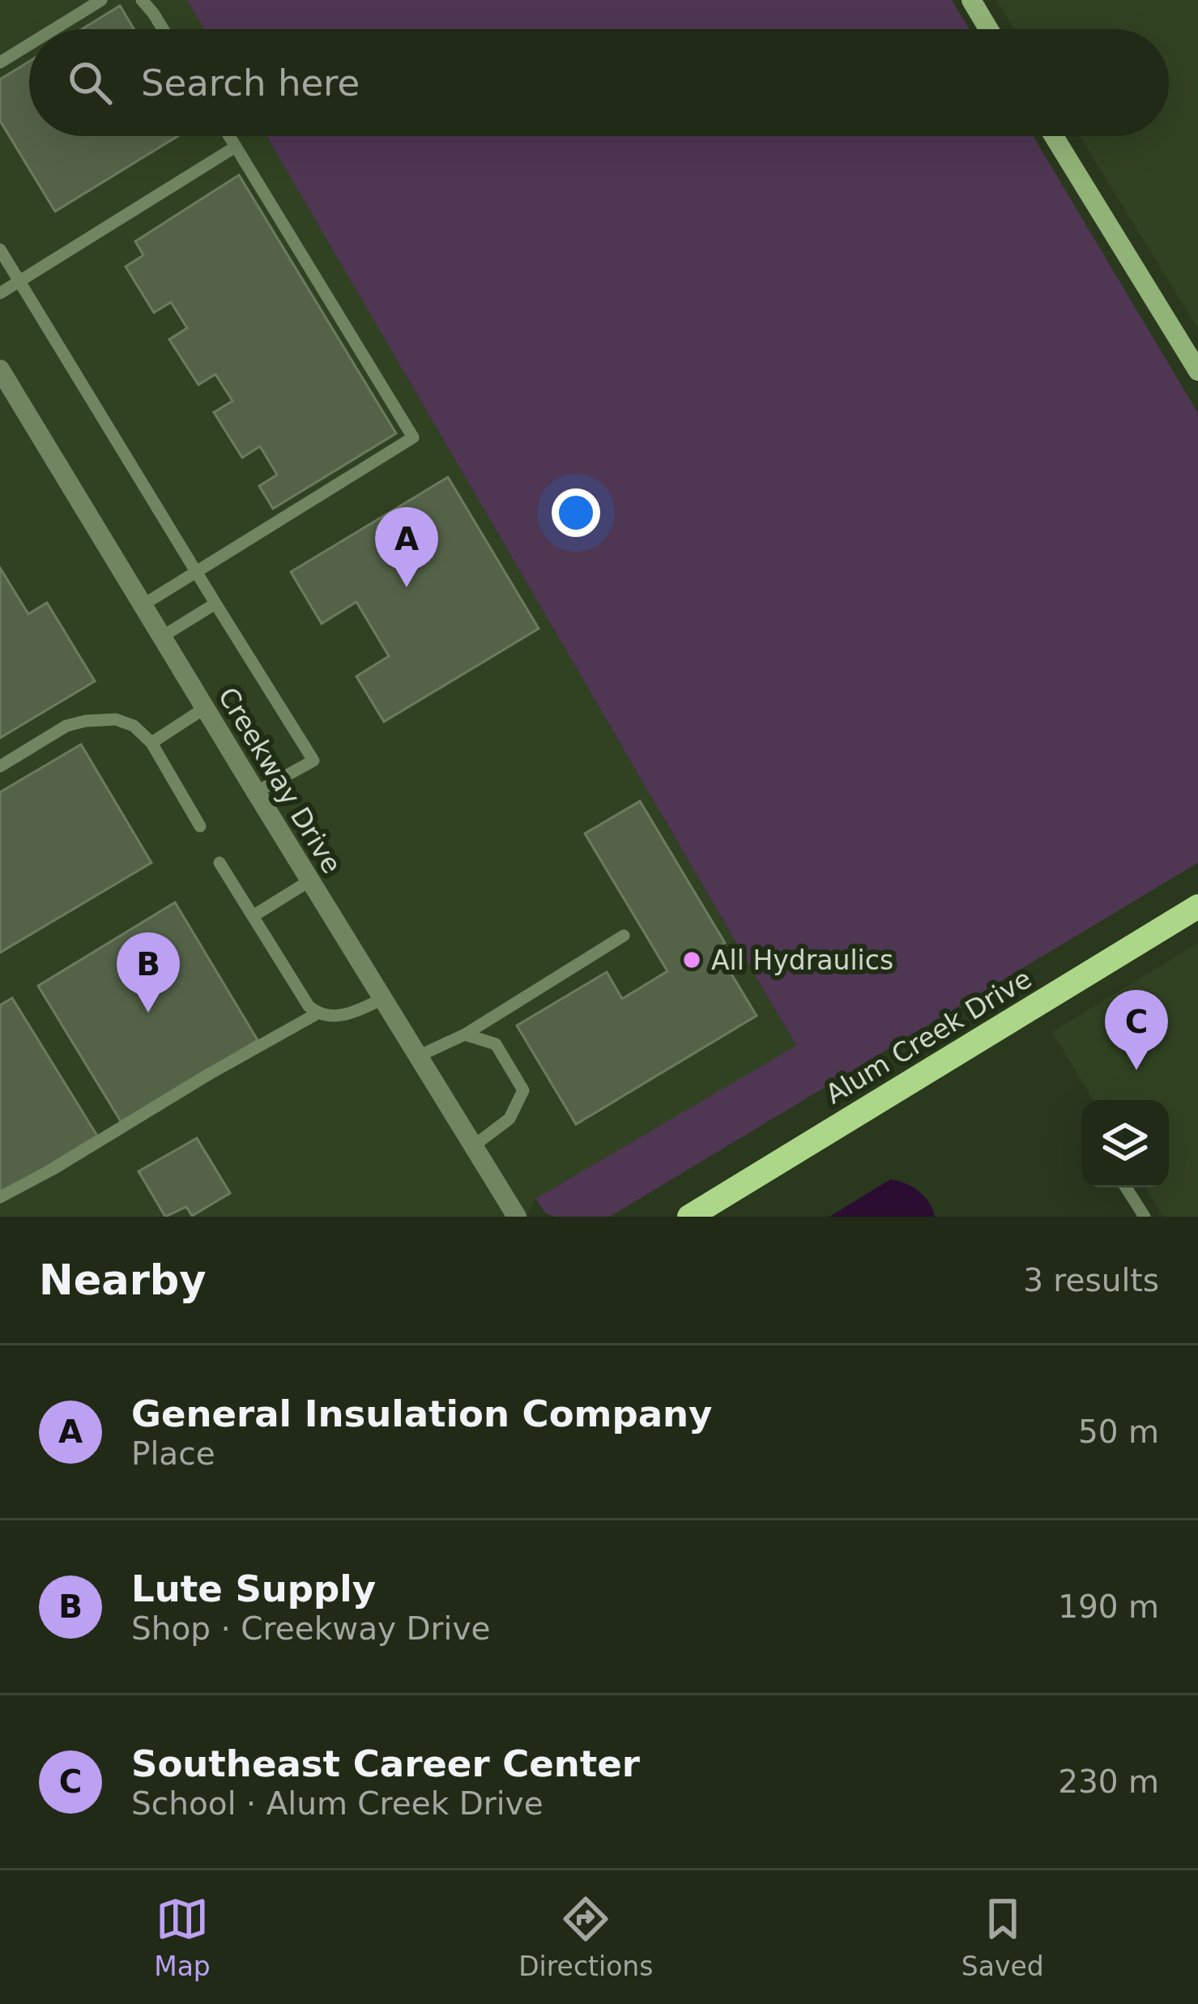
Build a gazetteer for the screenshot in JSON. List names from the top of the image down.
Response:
{
  "streets": {
    "main road": ["Alum Creek Drive"],
    "street": ["Creekway Drive"]
  },
  "places": ["All Hydraulics"],
  "page": {
    "search": "Search here",
    "pins": ["A", "B", "C"],
    "heading": ["Nearby", "3 results"],
    "list": [
      {
        "mark": "A",
        "name": "General Insulation Company",
        "note": "Place",
        "value": "50 m"
      },
      {
        "mark": "B",
        "name": "Lute Supply",
        "note": "Shop · Creekway Drive",
        "value": "190 m"
      },
      {
        "mark": "C",
        "name": "Southeast Career Center",
        "note": "School · Alum Creek Drive",
        "value": "230 m"
      }
    ],
    "nav": ["Map", "Directions", "Saved"]
  }
}
